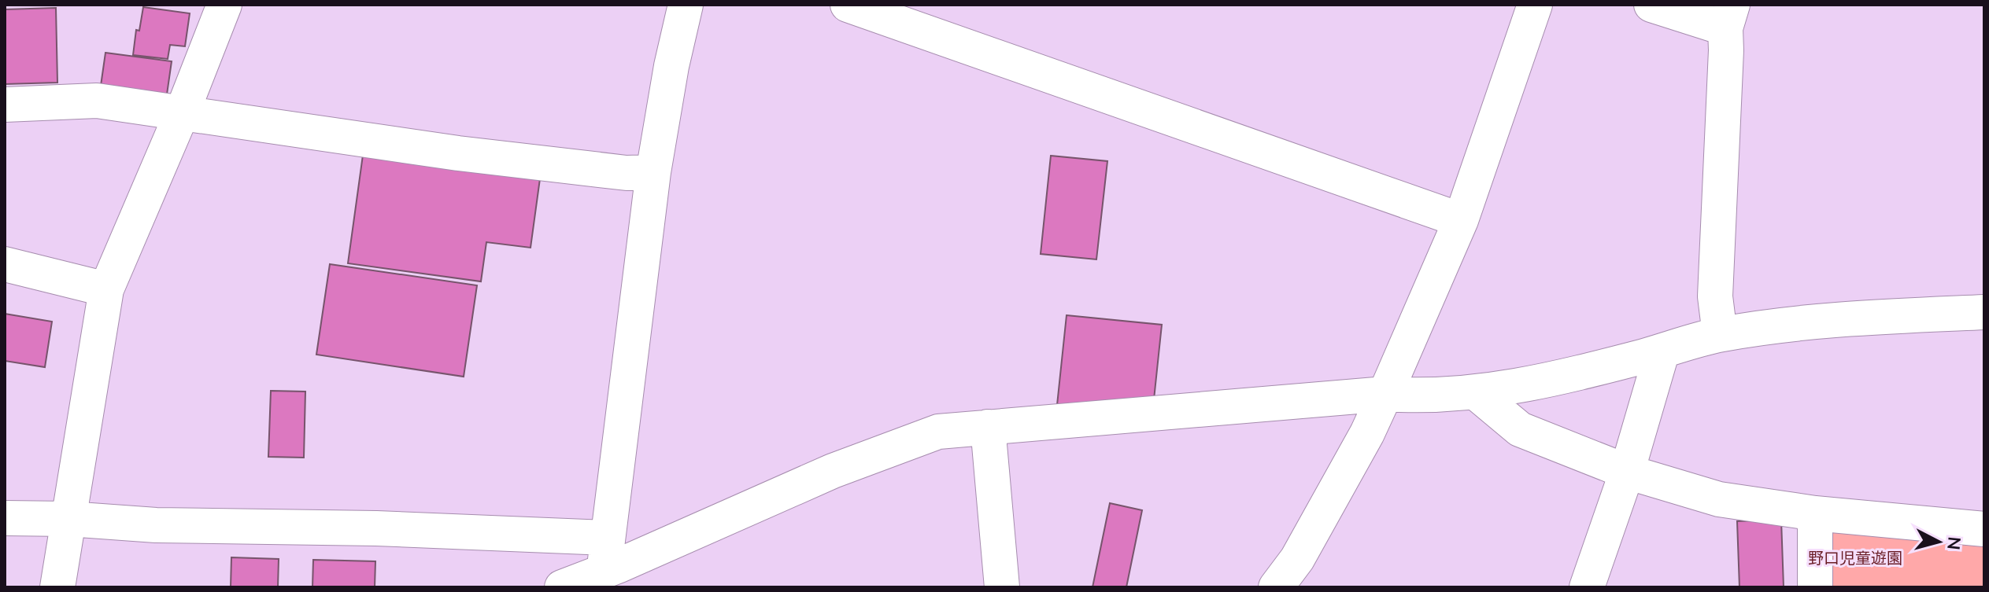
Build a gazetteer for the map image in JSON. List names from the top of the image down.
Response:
{
  "parks": ["野口児童遊園"],
  "north": "right"
}
